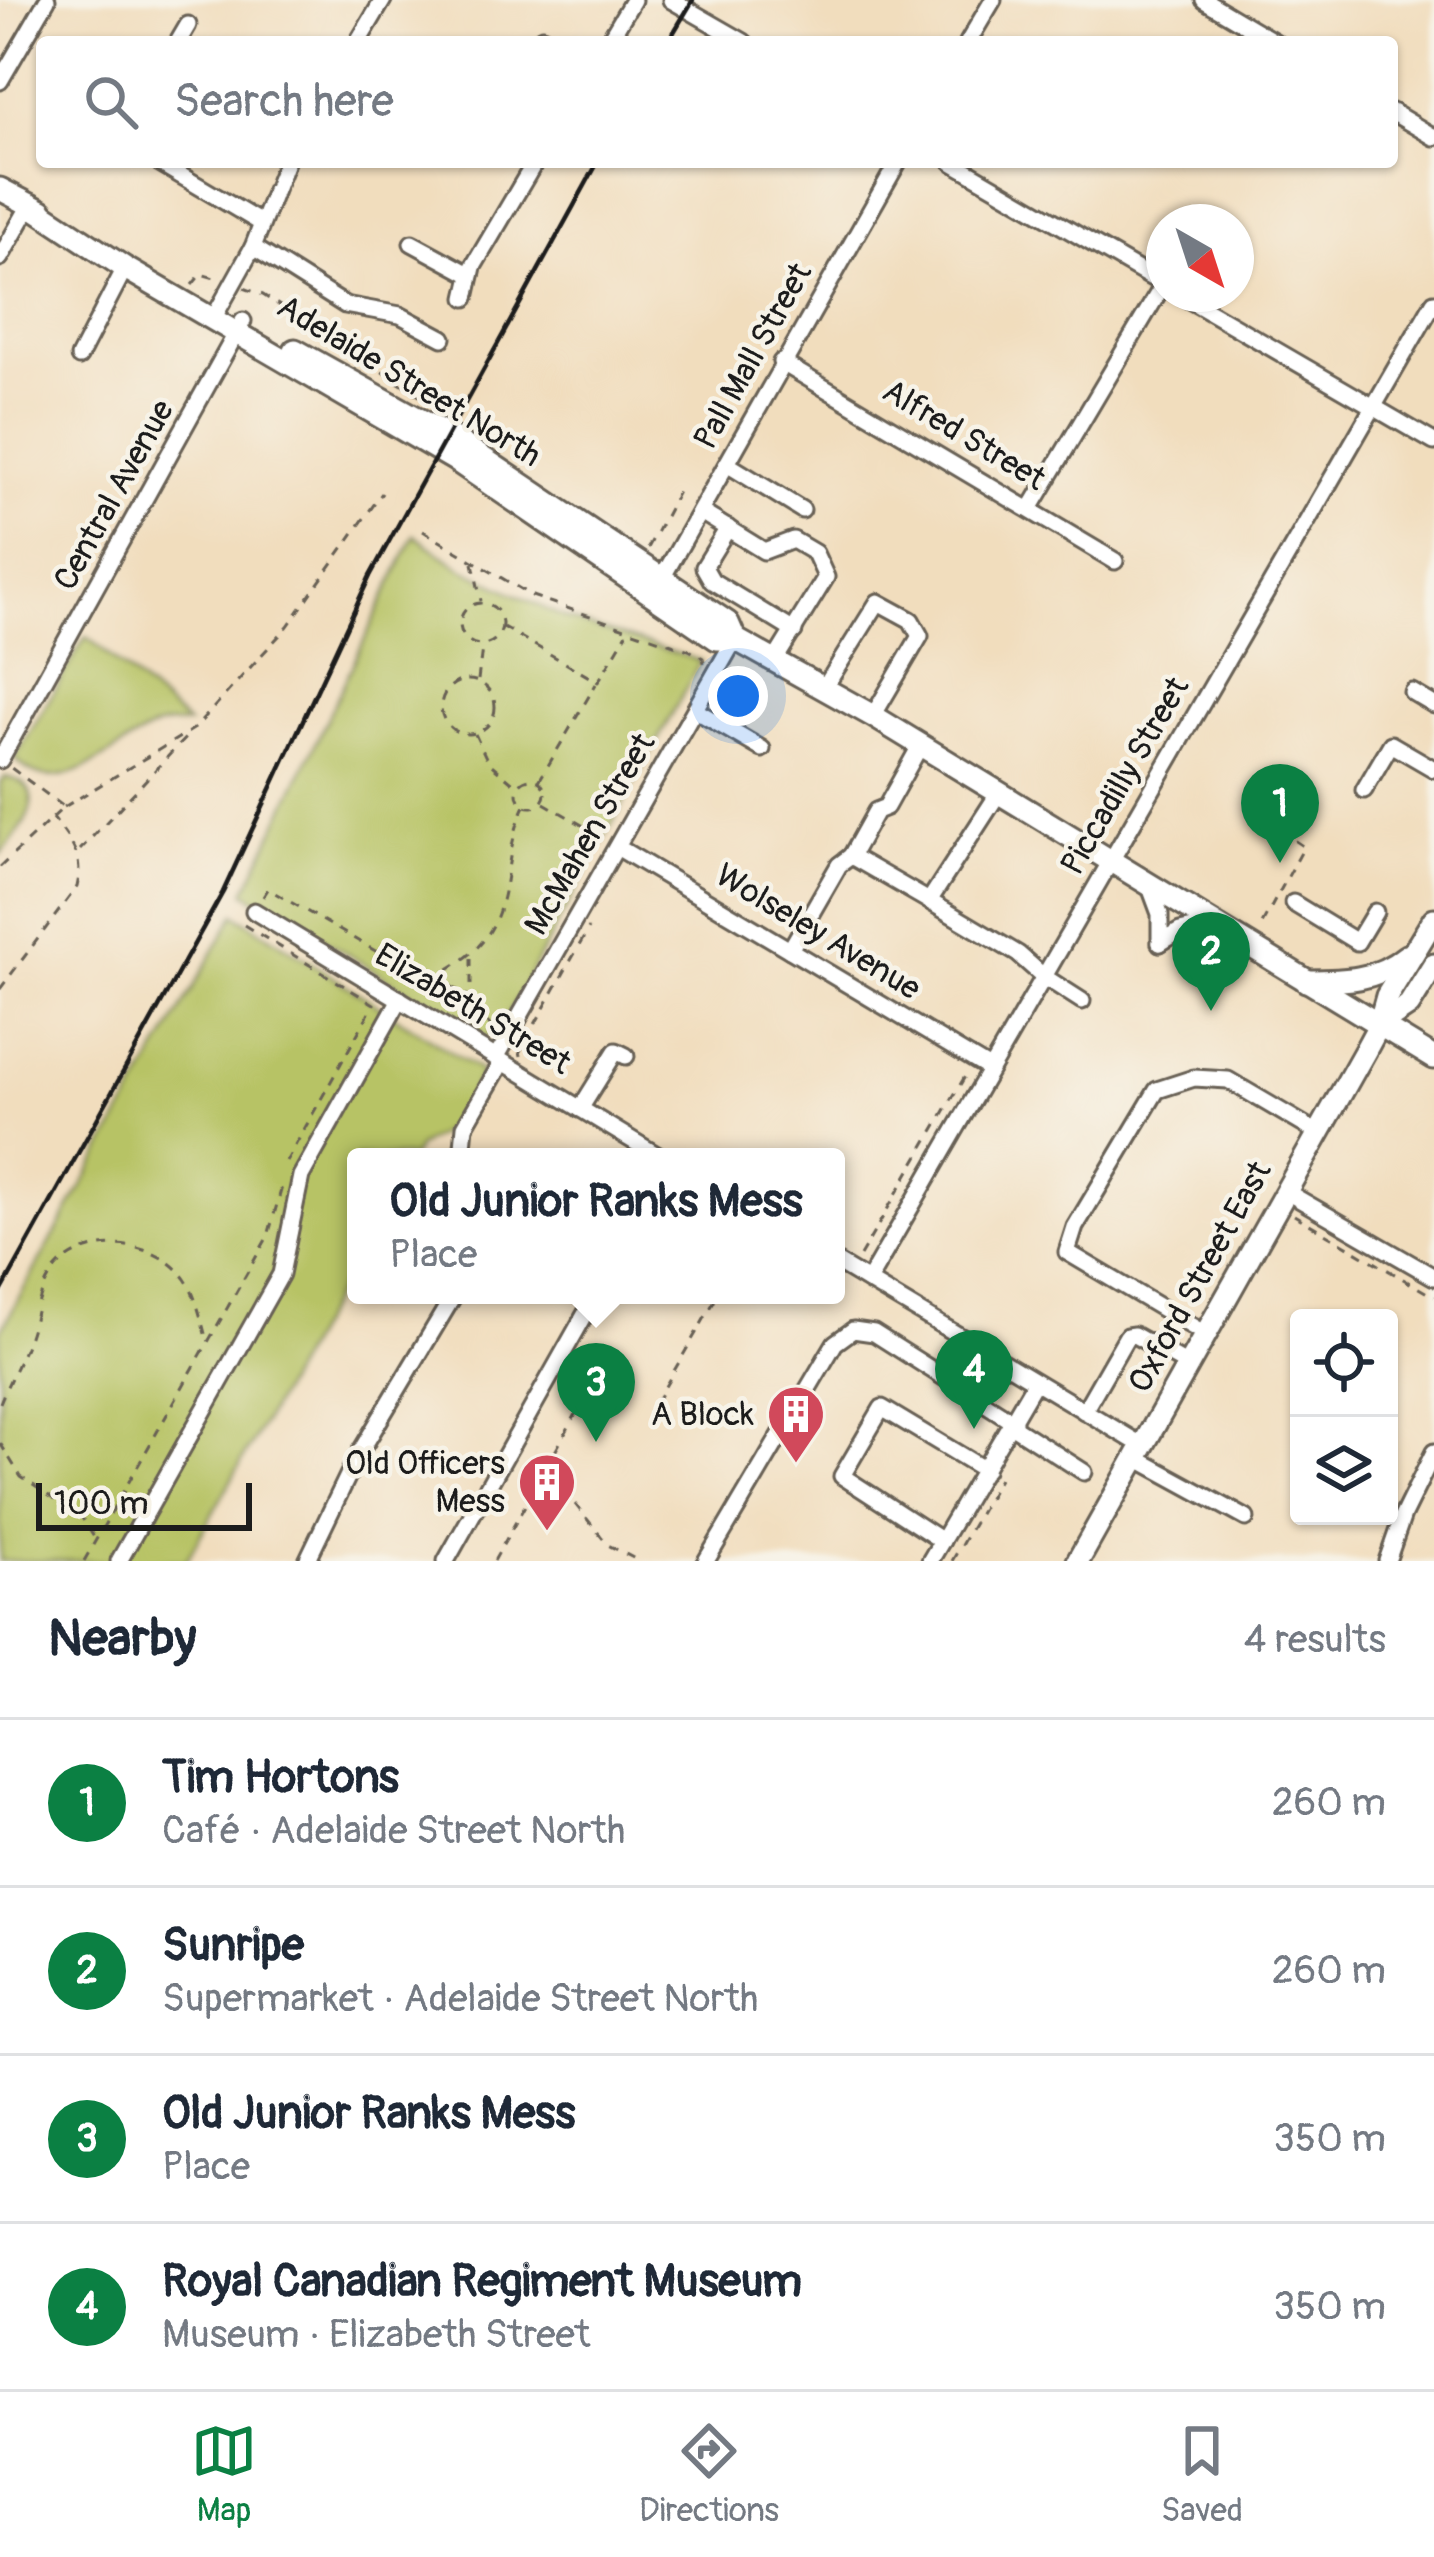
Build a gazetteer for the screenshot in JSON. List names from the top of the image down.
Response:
{
  "streets": {
    "main road": ["Adelaide Street North", "Oxford Street East"],
    "street": [
      "Pall Mall Street",
      "Alfred Street",
      "Central Avenue",
      "Piccadilly Street",
      "McMahen Street",
      "Wolseley Avenue",
      "Elizabeth Street"
    ]
  },
  "crossings": [
    ["Pall Mall Street", "Adelaide Street North"],
    ["Pall Mall Street", "Alfred Street"],
    ["Adelaide Street North", "Central Avenue"],
    ["Adelaide Street North", "Piccadilly Street"],
    ["Adelaide Street North", "McMahen Street"],
    ["Adelaide Street North", "Oxford Street East"],
    ["Piccadilly Street", "Wolseley Avenue"],
    ["McMahen Street", "Wolseley Avenue"],
    ["McMahen Street", "Elizabeth Street"]
  ],
  "places": {
    "building": ["A Block", "Old Officers Mess"]
  },
  "scale_bar": "100 m",
  "north": "bottom right",
  "page": {
    "search": "Search here",
    "pins": [
      "1",
      "2",
      "4",
      "3"
    ],
    "popup": ["Old Junior Ranks Mess", "Place"],
    "scale": "100 m",
    "heading": ["Nearby", "4 results"],
    "list": [
      {
        "mark": "1",
        "name": "Tim Hortons",
        "note": "Café · Adelaide Street North",
        "value": "260 m"
      },
      {
        "mark": "2",
        "name": "Sunripe",
        "note": "Supermarket · Adelaide Street North",
        "value": "260 m"
      },
      {
        "mark": "3",
        "name": "Old Junior Ranks Mess",
        "note": "Place",
        "value": "350 m"
      },
      {
        "mark": "4",
        "name": "Royal Canadian Regiment Museum",
        "note": "Museum · Elizabeth Street",
        "value": "350 m"
      }
    ],
    "nav": ["Map", "Directions", "Saved"]
  }
}
